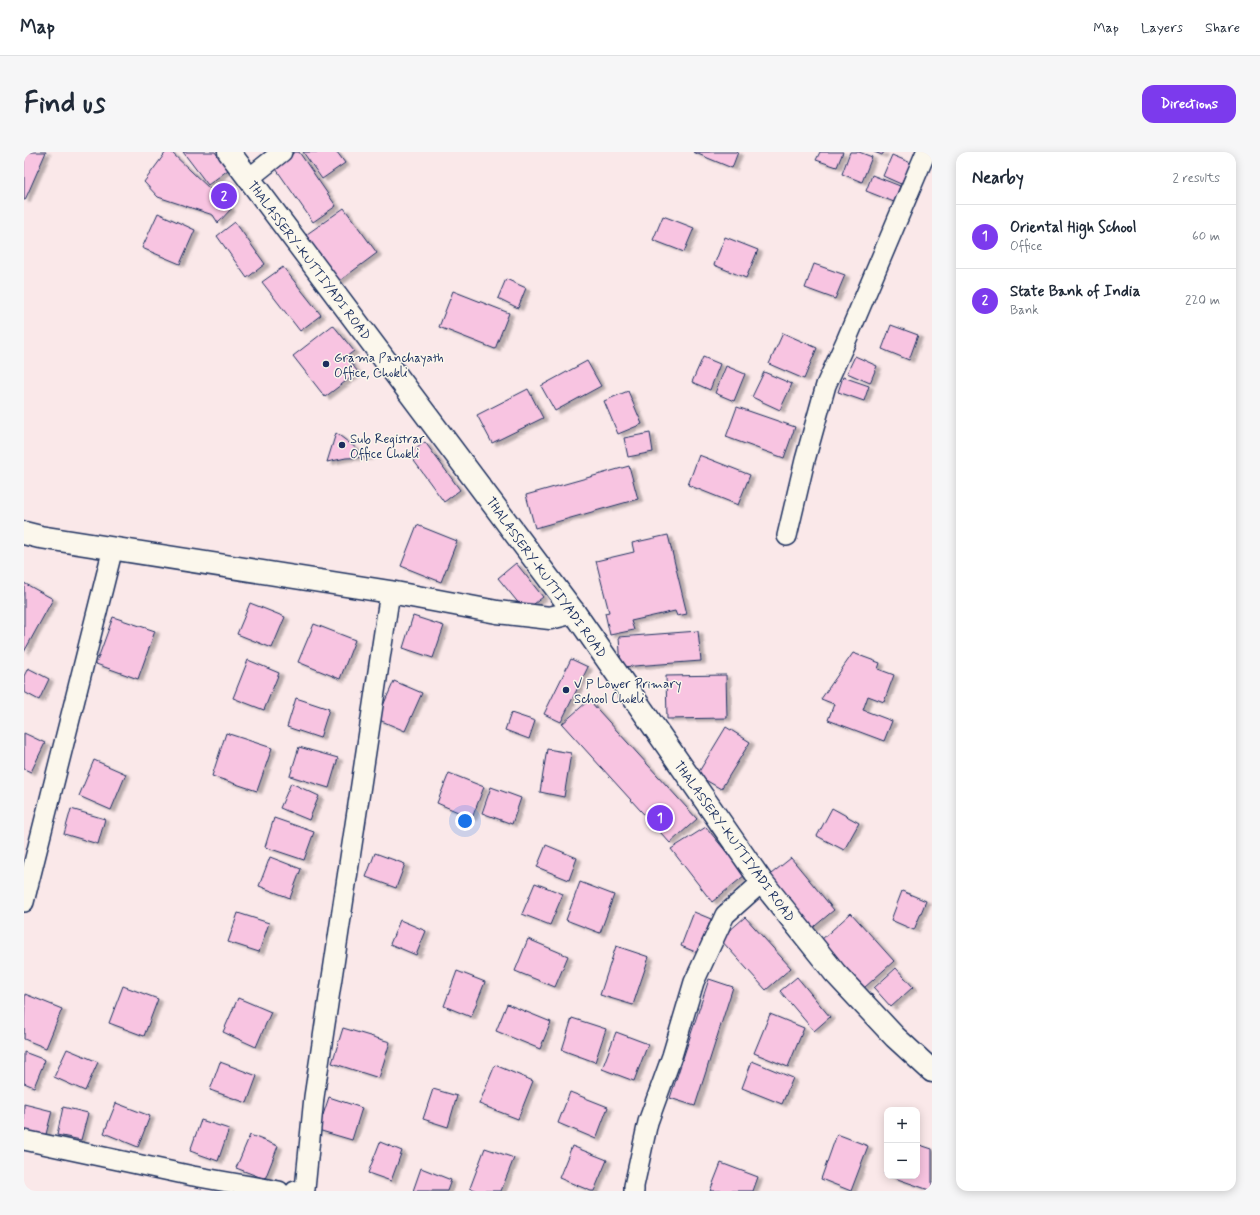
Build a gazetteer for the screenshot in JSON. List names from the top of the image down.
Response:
{
  "streets": {
    "main road": ["THALASSERY-KUTTIYADI ROAD"]
  },
  "places": ["Grama Panchayath Office, Chokli", "Sub Registrar Office Chokli", "V P Lower Primary School Chokli"],
  "page": {
    "header": "Map",
    "nav": ["Map", "Layers", "Share"],
    "buttons": "Directions",
    "title": "Find us",
    "heading": ["Nearby", "2 results"],
    "pins": ["2", "1"],
    "list": [
      {
        "mark": "1",
        "name": "Oriental High School",
        "note": "Office",
        "value": "60 m"
      },
      {
        "mark": "2",
        "name": "State Bank of India",
        "note": "Bank",
        "value": "220 m"
      }
    ],
    "map_buttons": ["+", "−"]
  }
}
